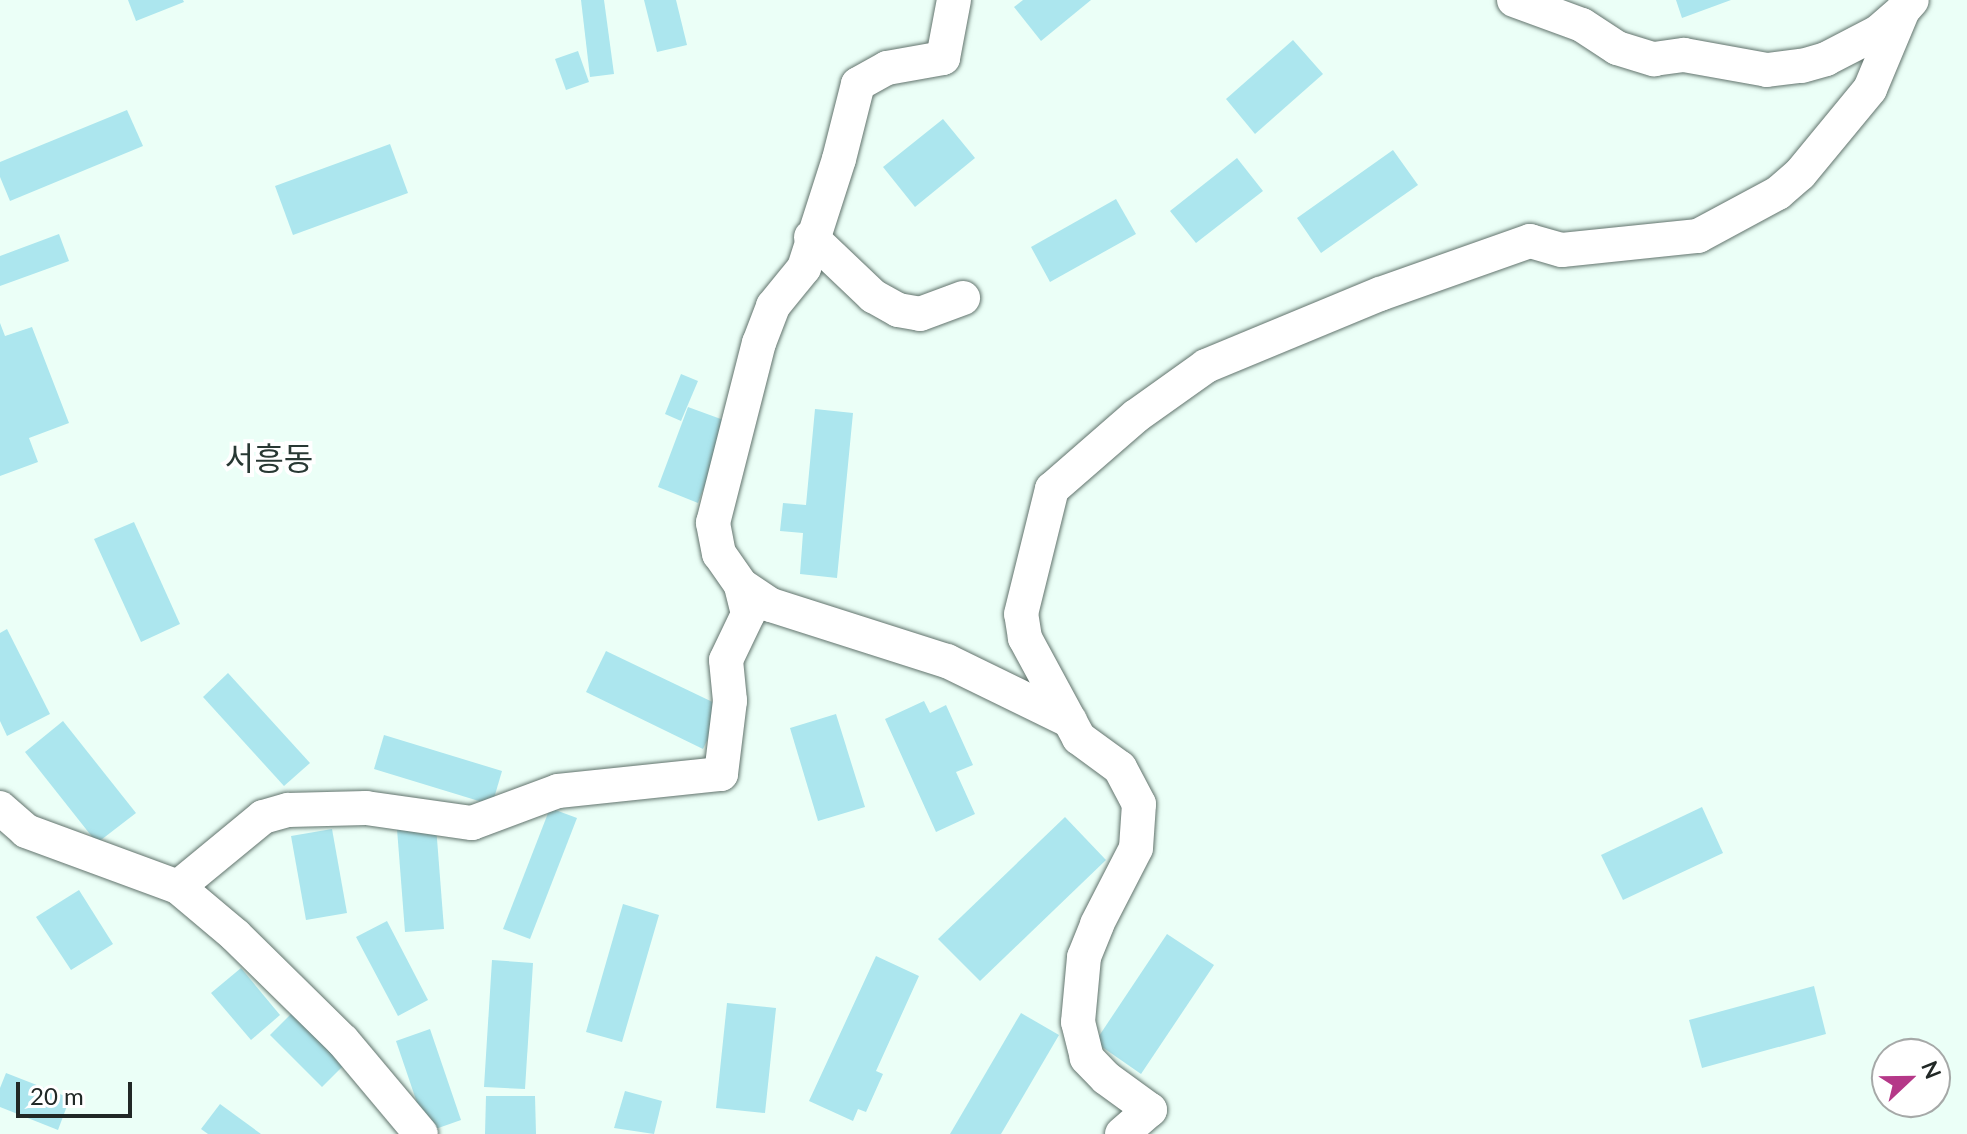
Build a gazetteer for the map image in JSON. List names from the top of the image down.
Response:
{
  "districts": ["서흥동"],
  "scale_bar": "20 m",
  "north": "right"
}
